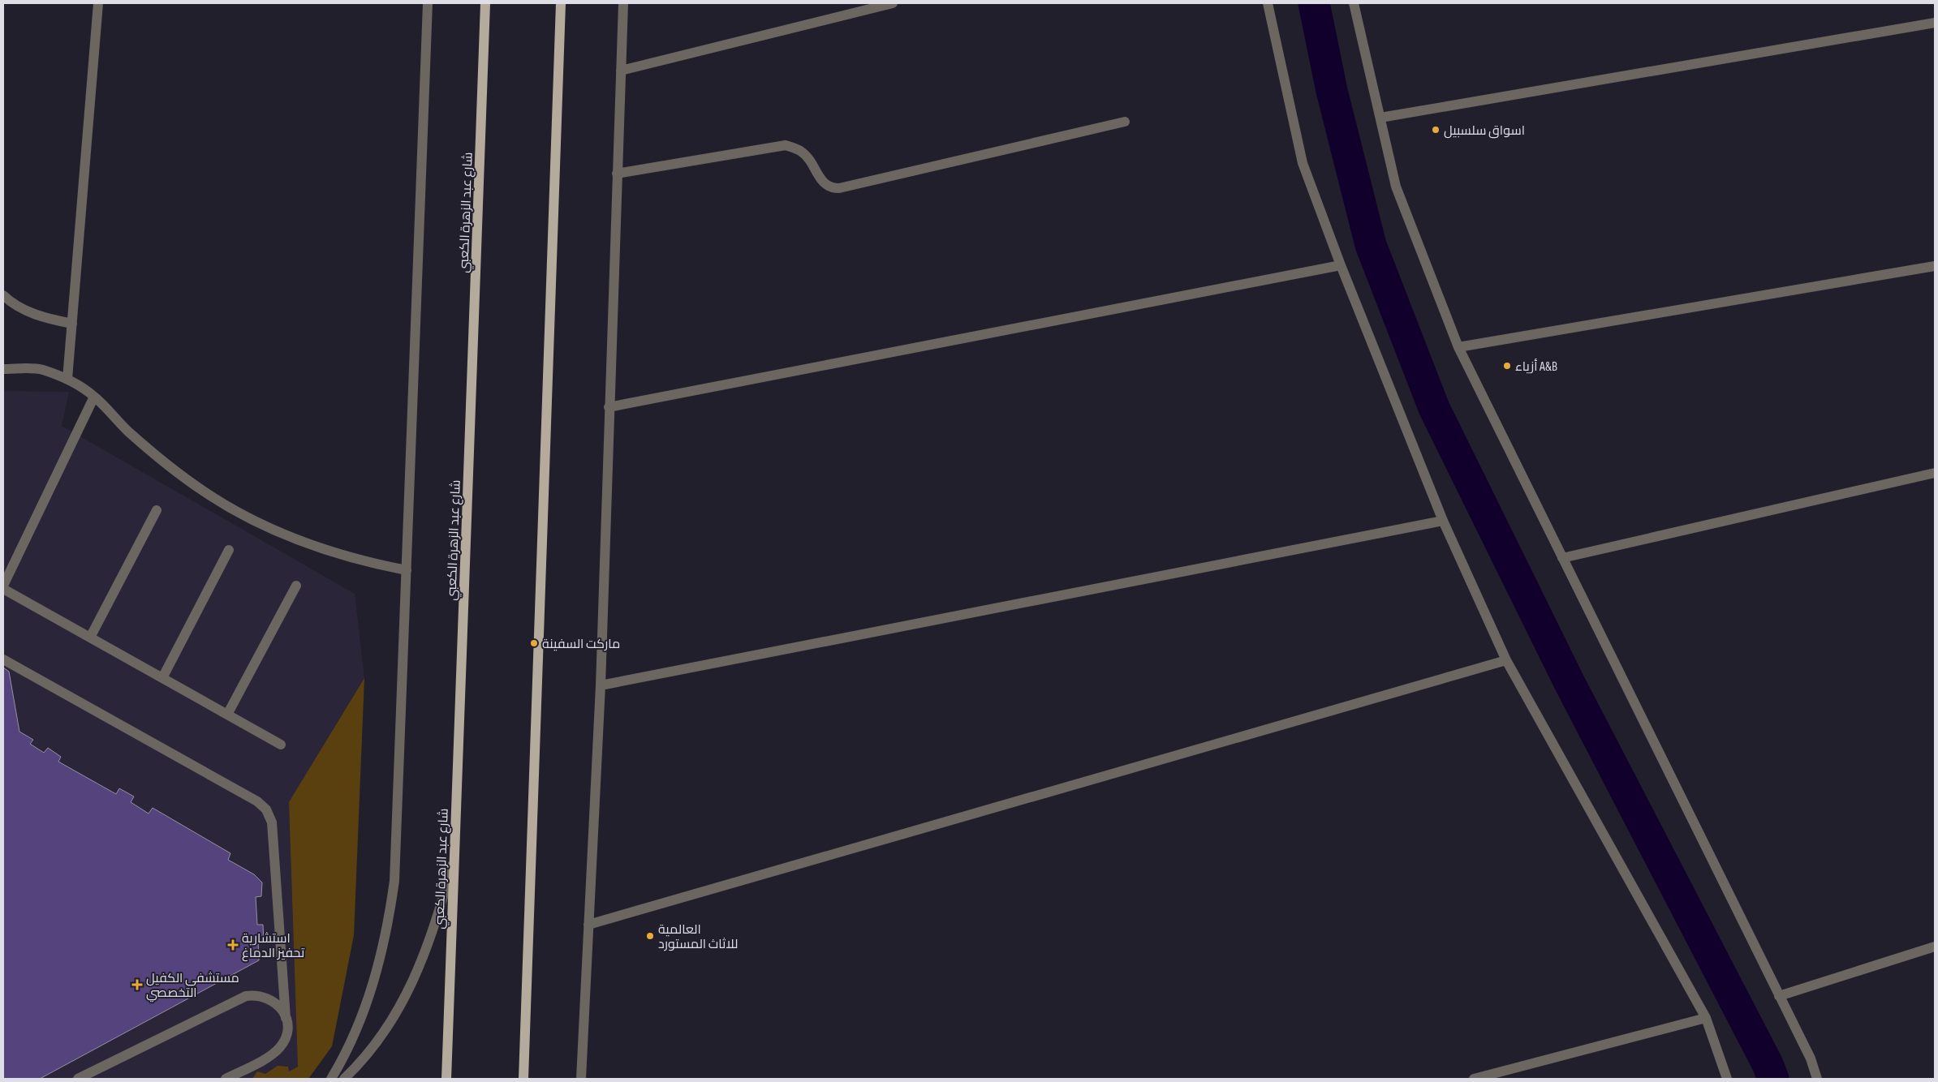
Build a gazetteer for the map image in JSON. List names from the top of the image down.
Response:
{
  "streets": {
    "main road": ["شارع عبد الزهرة الكعبي"]
  },
  "places": {
    "other": [
      "اسواق سلسبيل",
      "أزياء A&B",
      "ماركت السفينة",
      "العالمية للاثاث المستورد"
    ],
    "health": ["استشارية تحفيز الدماغ", "مستشفى الكفيل التخصصي"]
  }
}
